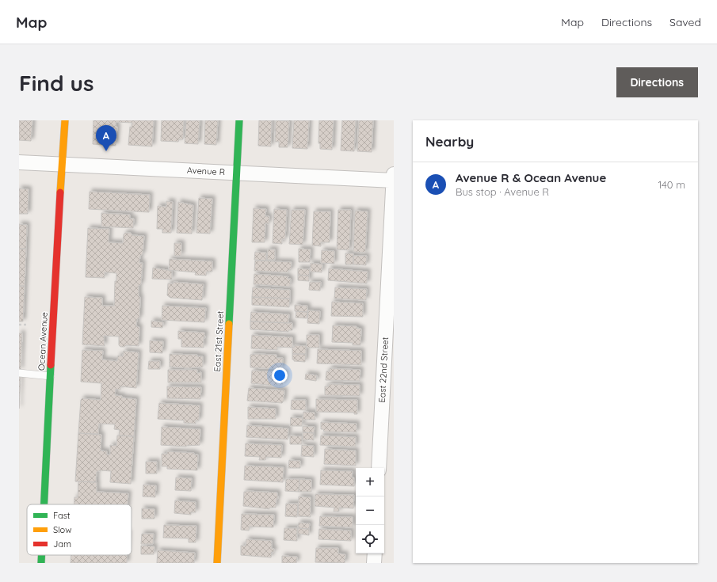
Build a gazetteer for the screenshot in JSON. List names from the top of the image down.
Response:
{
  "streets": {
    "main road": ["Ocean Avenue", "East 21st Street"],
    "street": ["Avenue R", "East 22nd Street"]
  },
  "crossings": [
    ["Avenue R", "Ocean Avenue"],
    ["Avenue R", "East 21st Street"],
    ["Avenue R", "East 22nd Street"]
  ],
  "legend": ["Fast", "Slow", "Jam"],
  "page": {
    "header": "Map",
    "nav": ["Map", "Directions", "Saved"],
    "buttons": "Directions",
    "title": "Find us",
    "heading": "Nearby",
    "pins": "A",
    "list": [
      {
        "mark": "A",
        "name": "Avenue R & Ocean Avenue",
        "note": "Bus stop · Avenue R",
        "value": "140 m"
      }
    ],
    "map_buttons": ["+", "−"]
  }
}
